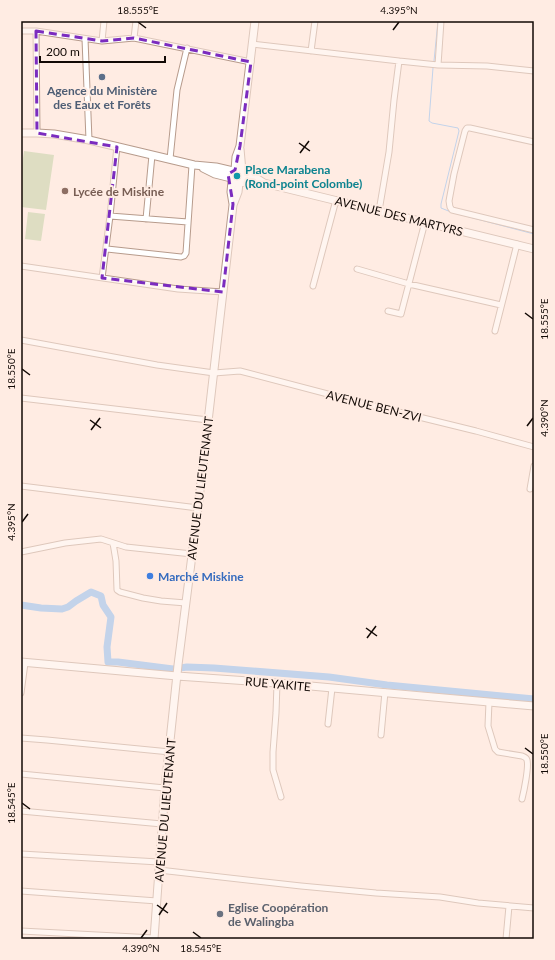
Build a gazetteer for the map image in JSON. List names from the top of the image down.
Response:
{
  "streets": {
    "main road": ["AVENUE DES MARTYRS", "AVENUE DU LIEUTENANT", "RUE YAKITE"],
    "street": ["AVENUE BEN-ZVI"]
  },
  "crossings": [
    ["AVENUE DES MARTYRS", "AVENUE DU LIEUTENANT"],
    ["AVENUE BEN-ZVI", "AVENUE DU LIEUTENANT"],
    ["AVENUE DU LIEUTENANT", "RUE YAKITE"]
  ],
  "places": [
    "Agence du Ministère des Eaux et Forêts",
    "Place Marabena (Rond-point Colombe)",
    "Lycée de Miskine",
    "Marché Miskine",
    "Eglise Coopération de Walingba"
  ],
  "scale_bar": "200 m",
  "coordinates": [
    "18.555°E",
    "4.395°N",
    "18.550°E",
    "4.390°N",
    "18.545°E"
  ]
}
